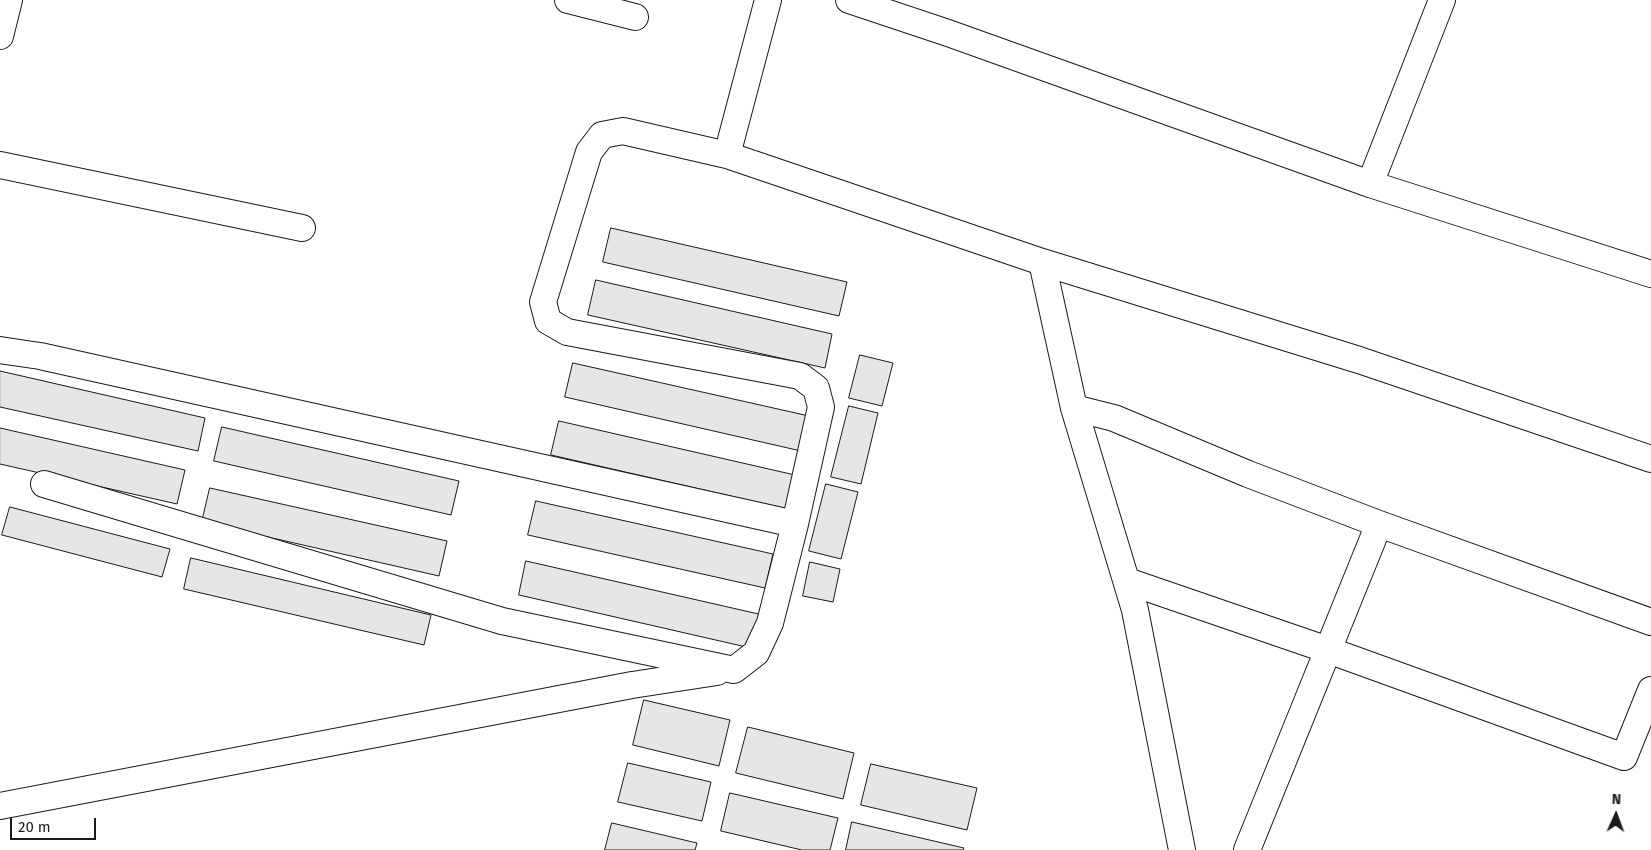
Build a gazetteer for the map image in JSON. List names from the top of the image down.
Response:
{
  "scale_bar": "20 m",
  "north": "top"
}
